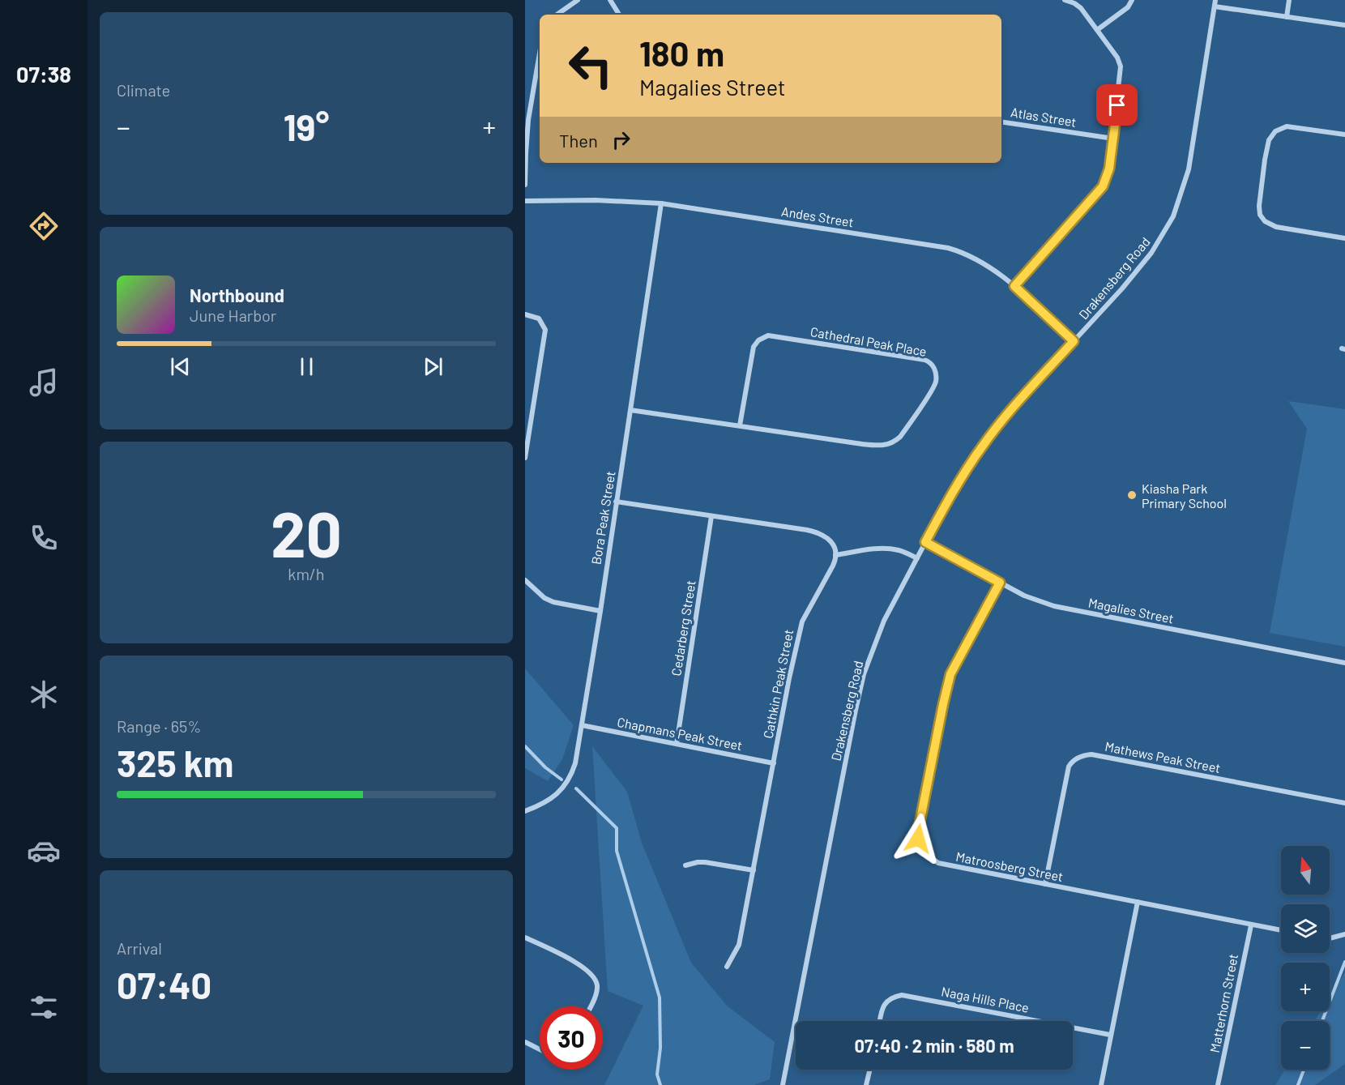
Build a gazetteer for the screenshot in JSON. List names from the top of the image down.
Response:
{
  "streets": {
    "street": [
      "Atlas Street",
      "Andes Street",
      "Drakensberg Road",
      "Cathedral Peak Place",
      "Bora Peak Street",
      "Magalies Street",
      "Cedarberg Street",
      "Cathkin Peak Street",
      "Chapmans Peak Street",
      "Mathews Peak Street",
      "Matroosberg Street",
      "Naga Hills Place",
      "Matterhorn Street"
    ]
  },
  "crossings": [
    ["Andes Street", "Drakensberg Road"],
    ["Andes Street", "Bora Peak Street"],
    ["Drakensberg Road", "Magalies Street"],
    ["Cathedral Peak Place", "Bora Peak Street"],
    ["Bora Peak Street", "Chapmans Peak Street"],
    ["Magalies Street", "Matroosberg Street"],
    ["Cedarberg Street", "Chapmans Peak Street"],
    ["Cathkin Peak Street", "Chapmans Peak Street"],
    ["Mathews Peak Street", "Matroosberg Street"],
    ["Matroosberg Street", "Matterhorn Street"]
  ],
  "places": ["Kiasha Park Primary School"],
  "north": "top",
  "page": {
    "tabs": "07:38",
    "tile": [
      "Climate",
      ["20", "km/h"],
      ["Range · 65%", "325 km"],
      ["Arrival", "07:40"]
    ],
    "turn": ["180 m", "Magalies Street"],
    "heat": ["−", "19°", "+"],
    "then": "Then",
    "song": ["Northbound", "June Harbor"],
    "map_buttons": ["+", "−"],
    "limit": "30",
    "trip": "07:40 · 2 min · 580 m"
  }
}
